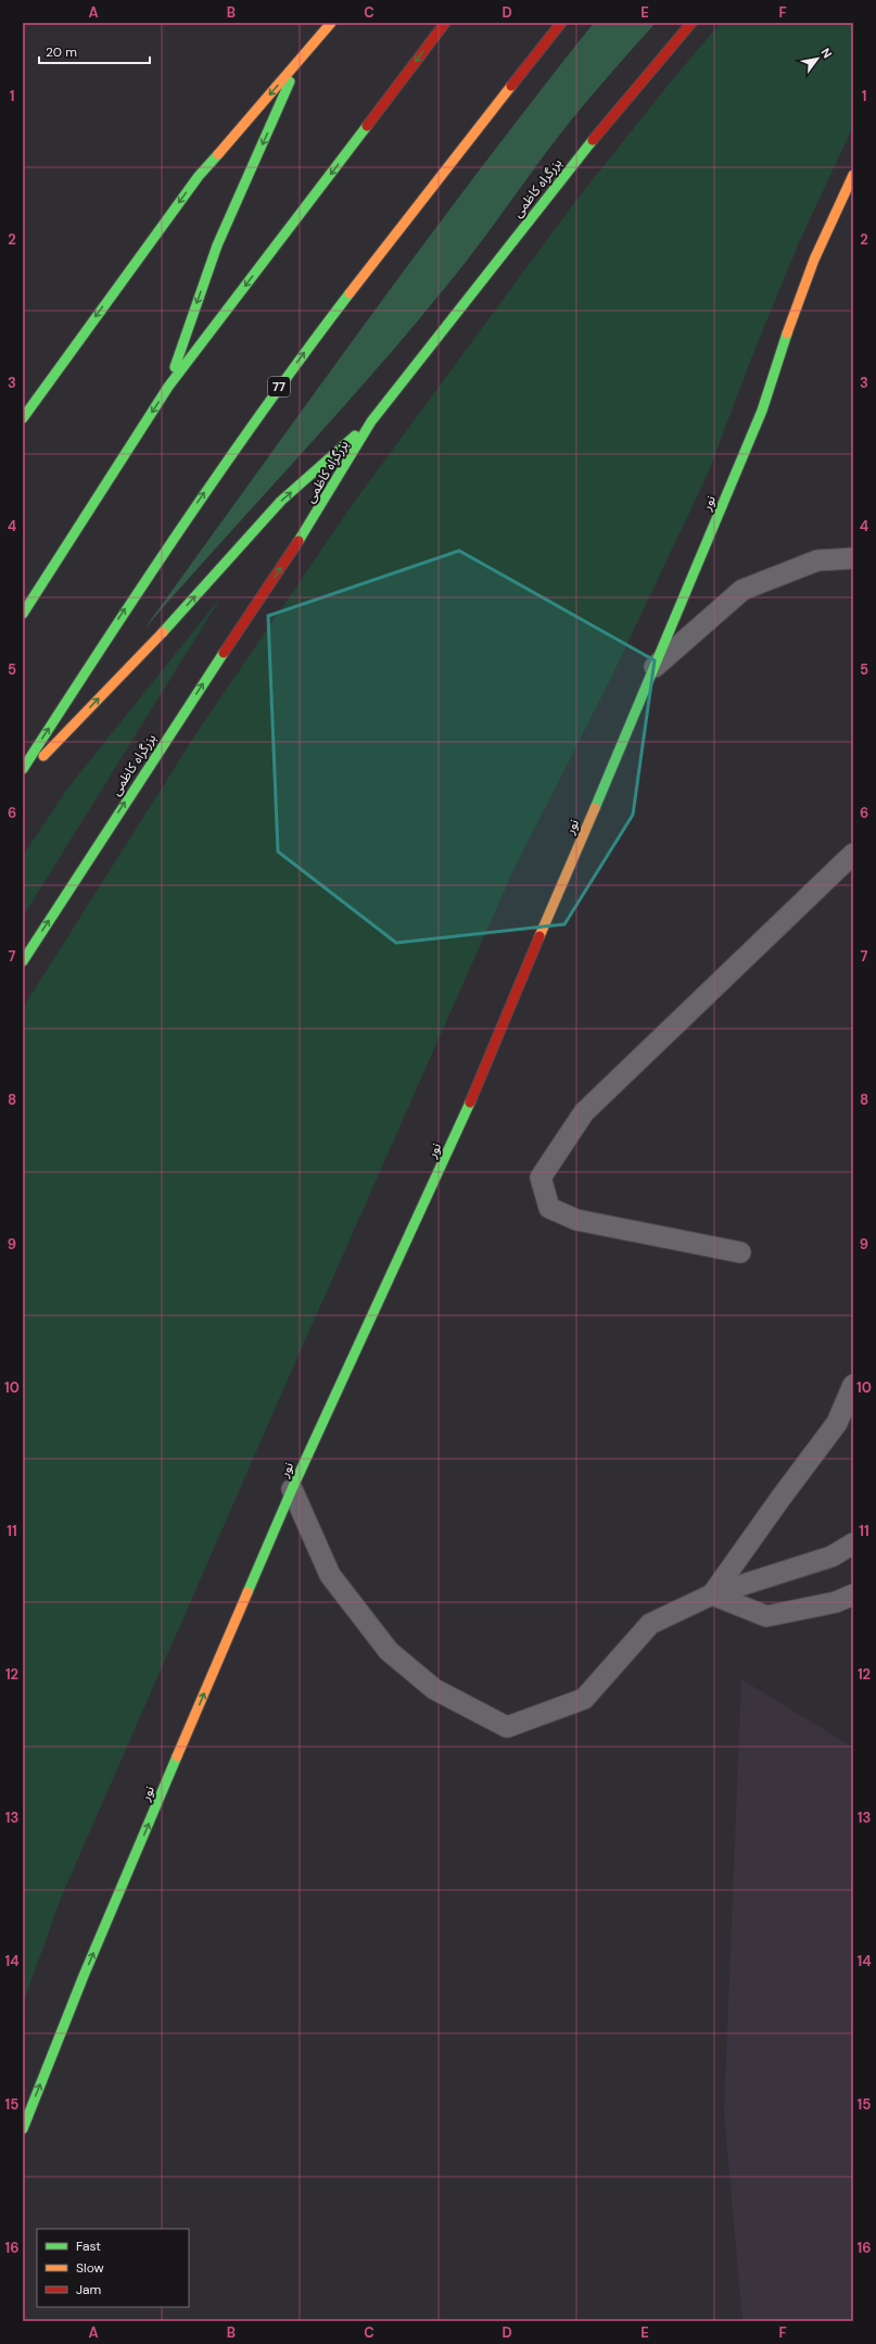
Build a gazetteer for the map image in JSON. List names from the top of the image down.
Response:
{
  "streets": {
    "main road": ["بزرگراه کاظمی", "77", "نور"]
  },
  "legend": ["Fast", "Slow", "Jam"],
  "scale_bar": "20 m",
  "north": "top right",
  "grid": {
    "columns": [
      "A",
      "B",
      "C",
      "D",
      "E",
      "F"
    ],
    "rows": [
      "1",
      "2",
      "3",
      "4",
      "5",
      "6",
      "7",
      "8",
      "9",
      "10",
      "11",
      "12",
      "13",
      "14",
      "15",
      "16"
    ]
  }
}
